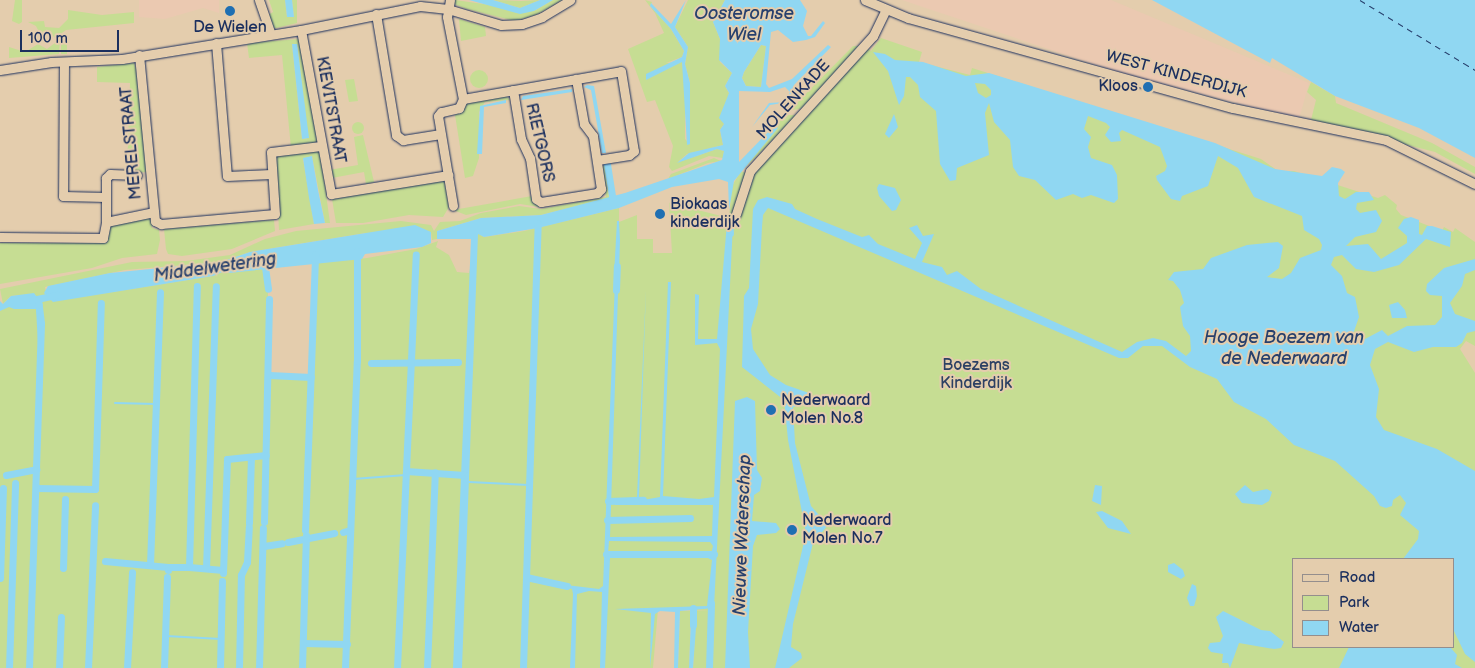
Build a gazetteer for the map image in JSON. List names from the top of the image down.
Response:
{
  "streets": {
    "street": [
      "WEST KINDERDIJK",
      "MOLENKADE",
      "KIEVITSTRAAT",
      "MERELSTRAAT",
      "RIETGORS"
    ]
  },
  "crossings": [
    ["WEST KINDERDIJK", "MOLENKADE"]
  ],
  "water": [
    "Oosteromse Wiel",
    "Middelwetering",
    "Hooge Boezem van de Nederwaard",
    "Nieuwe Waterschap"
  ],
  "parks": ["Boezems Kinderdijk"],
  "places": [
    "De Wielen",
    "Kloos",
    "Biokaas kinderdijk",
    "Nederwaard Molen No.8",
    "Nederwaard Molen No.7"
  ],
  "legend": ["Road", "Park", "Water"],
  "scale_bar": "100 m"
}
